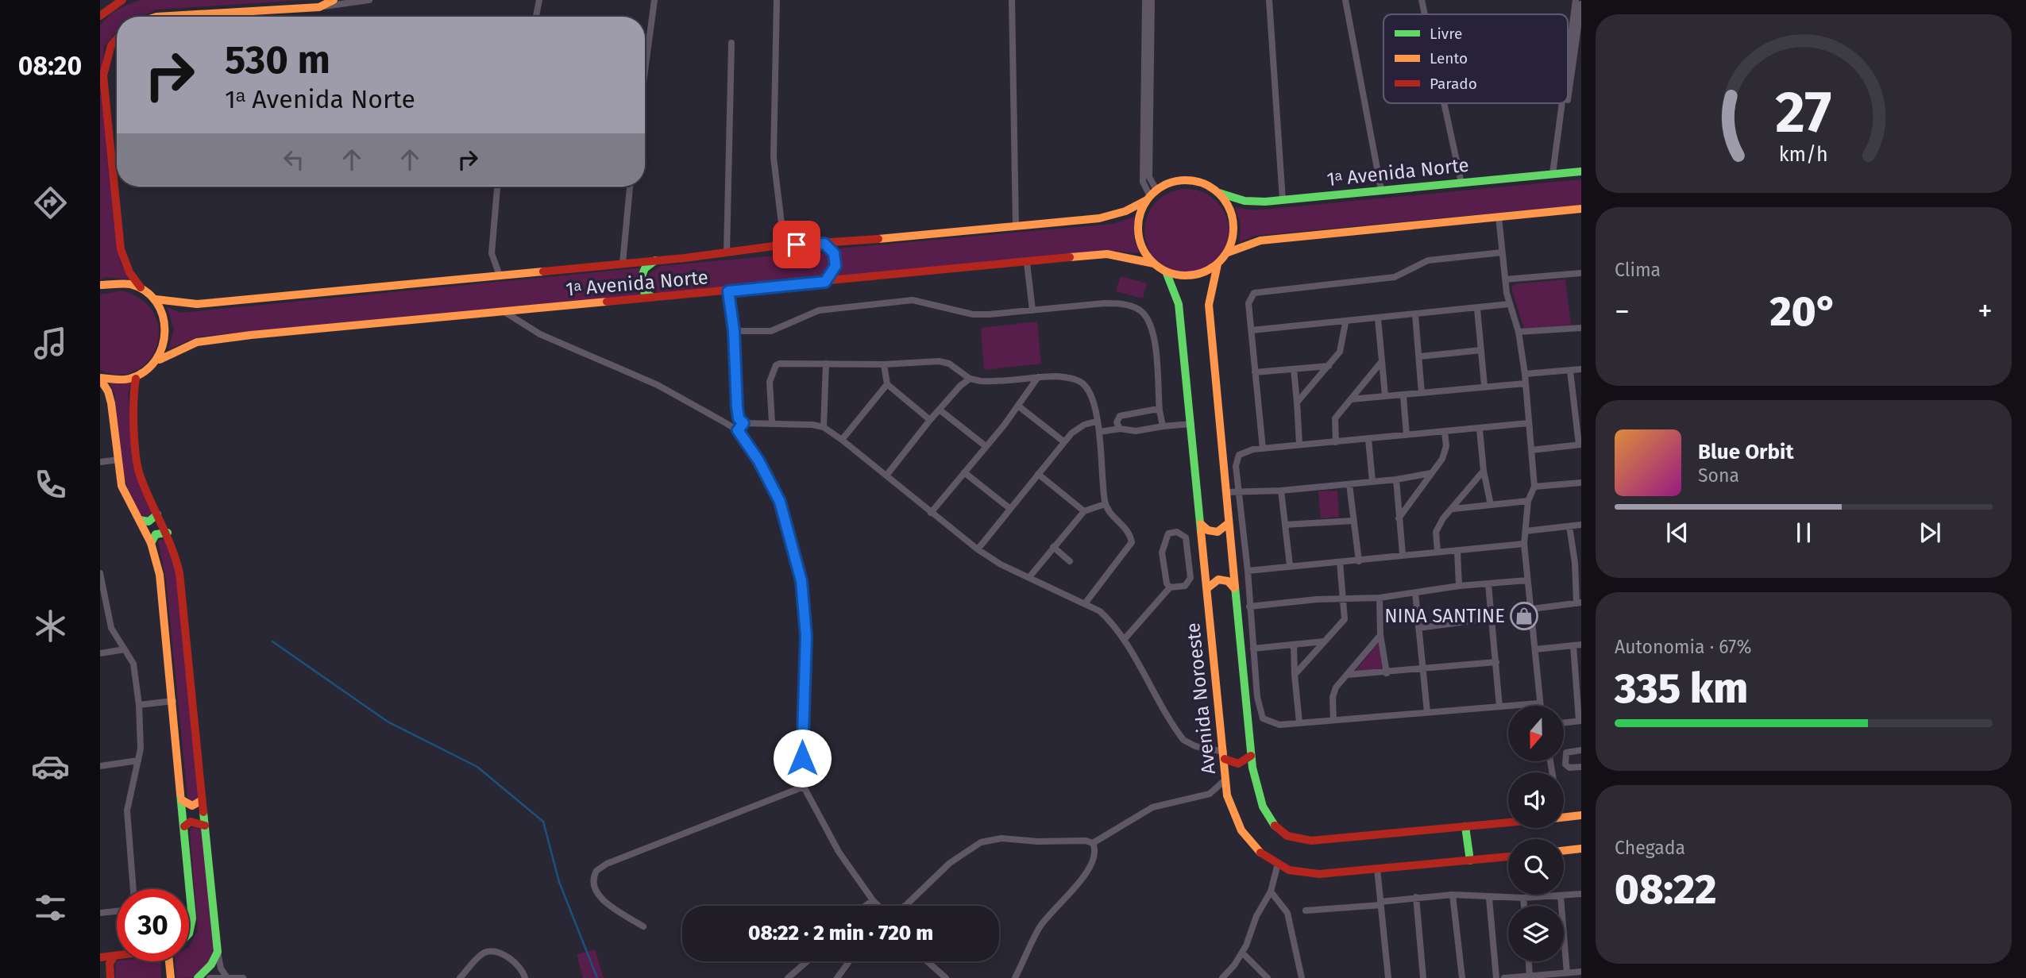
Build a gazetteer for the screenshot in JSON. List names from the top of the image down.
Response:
{
  "streets": {
    "street": ["1ᵃ Avenida Norte", "Avenida Noroeste"]
  },
  "crossings": [
    ["1ᵃ Avenida Norte", "Avenida Noroeste"]
  ],
  "places": {
    "shop": ["NINA SANTINE"]
  },
  "legend": ["Livre", "Lento", "Parado"],
  "north": "bottom",
  "page": {
    "tabs": "08:20",
    "turn": ["530 m", "1ᵃ Avenida Norte"],
    "tile": [
      "Clima",
      ["Autonomia · 67%", "335 km"],
      ["Chegada", "08:22"]
    ],
    "heat": ["−", "20°", "+"],
    "song": ["Blue Orbit", "Sona"],
    "limit": "30",
    "trip": "08:22 · 2 min · 720 m",
    "gauge": ["27", "km/h"]
  }
}
